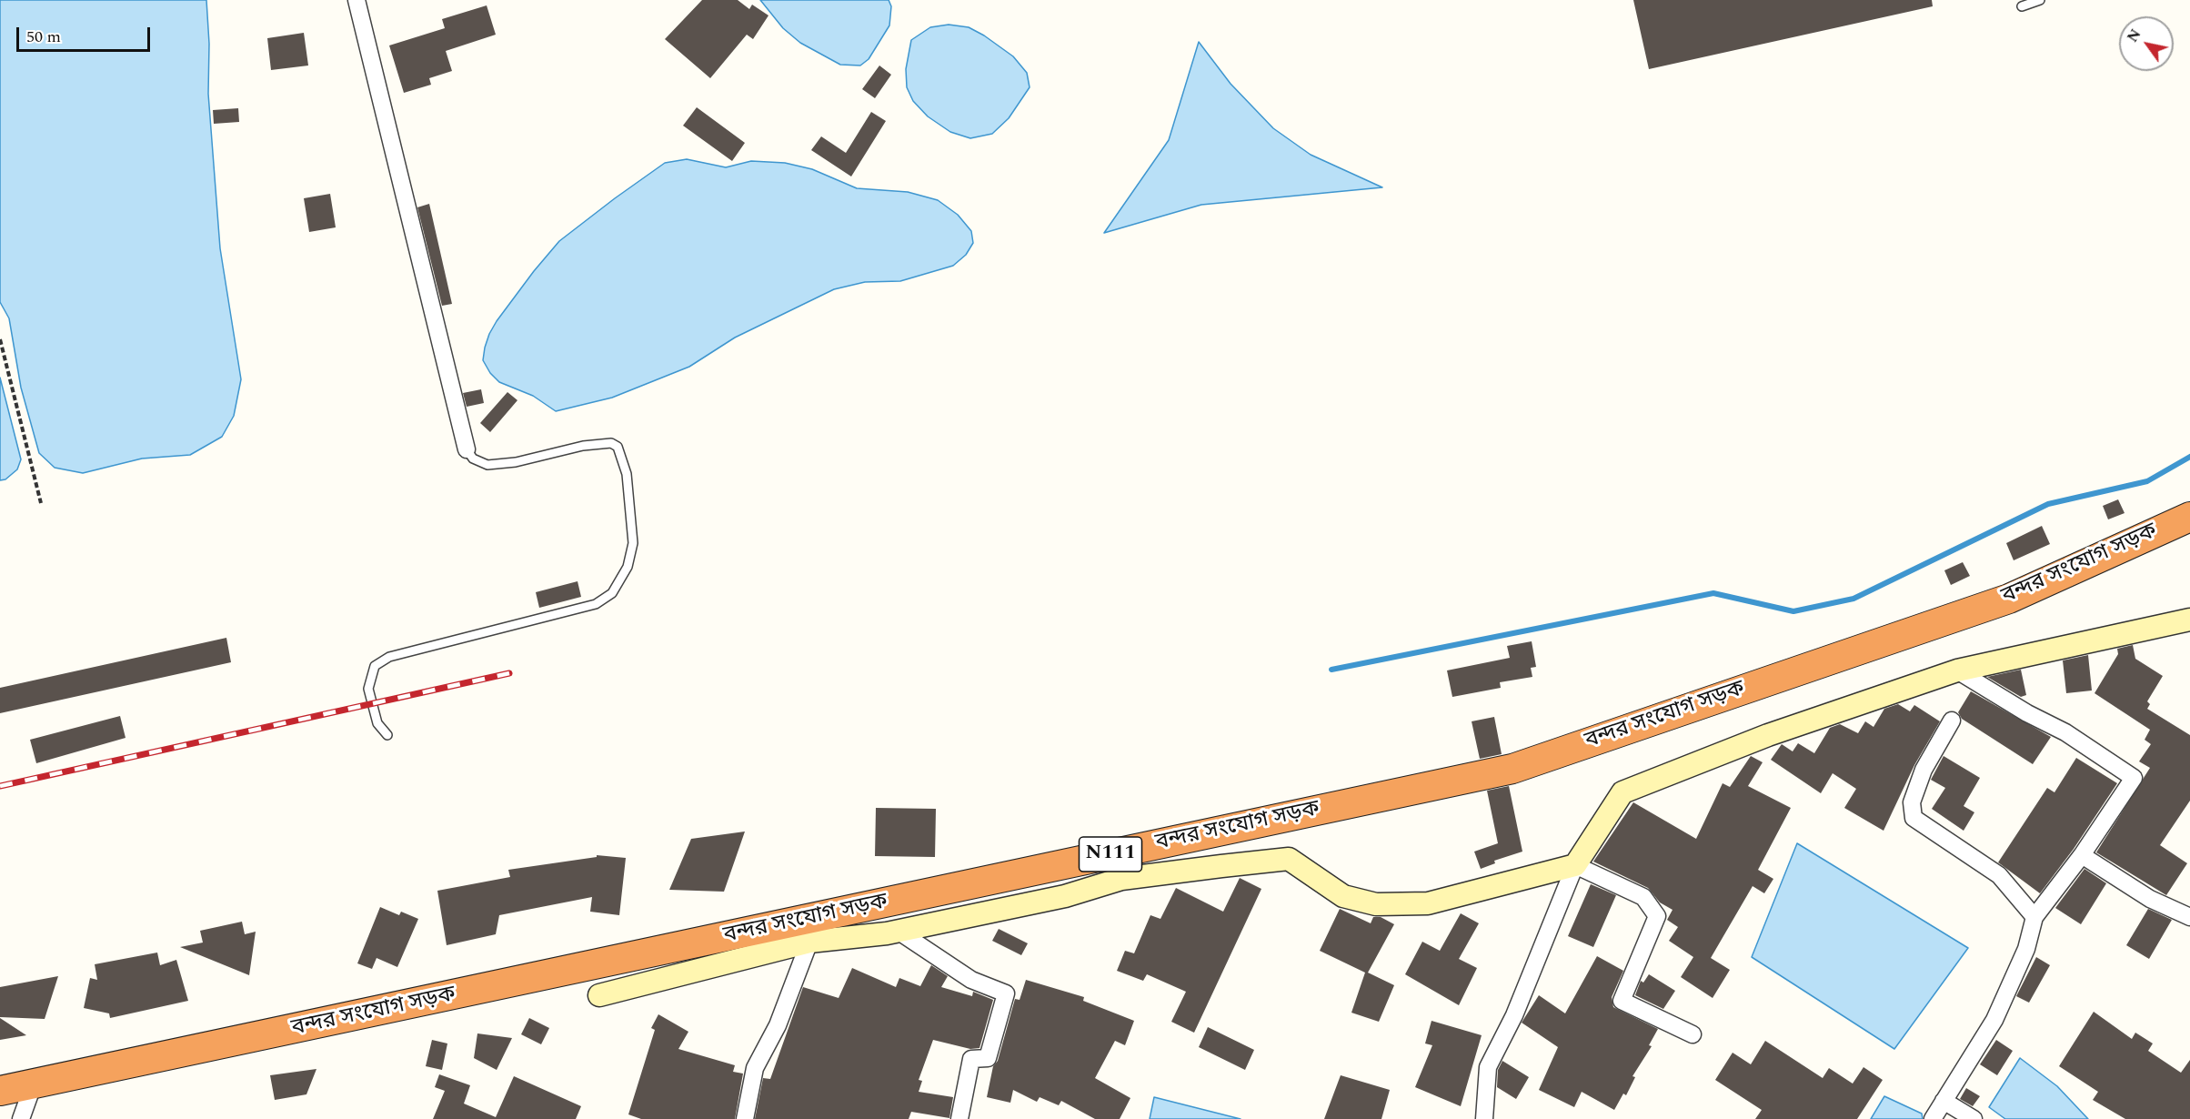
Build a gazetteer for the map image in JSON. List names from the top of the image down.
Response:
{
  "streets": {
    "highway": ["বন্দর সংযোগ সড়ক", "N111"]
  },
  "scale_bar": "50 m",
  "north": "top left"
}
